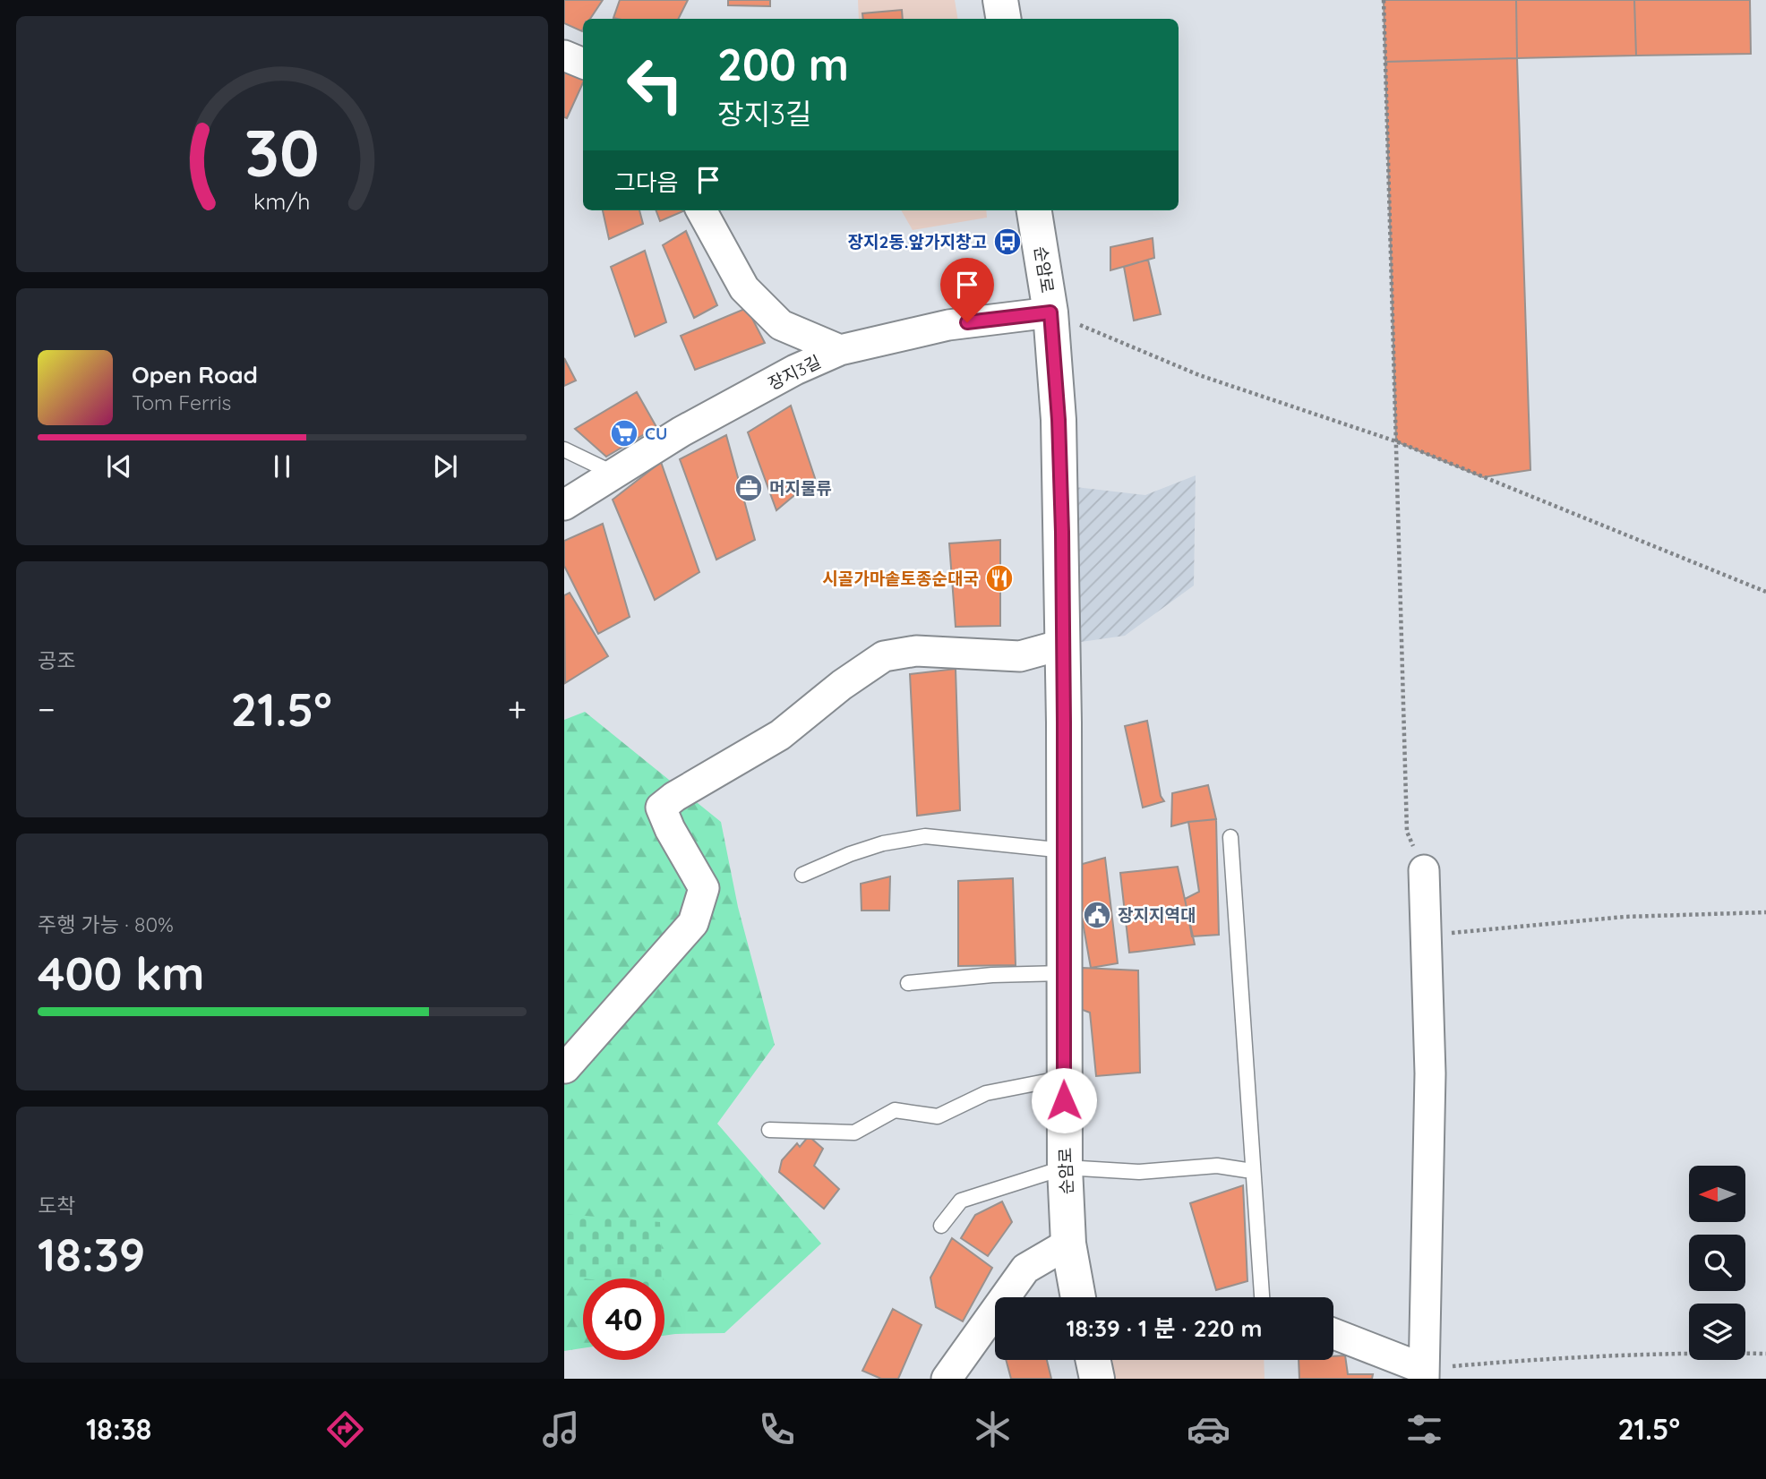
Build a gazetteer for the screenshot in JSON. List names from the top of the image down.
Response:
{
  "streets": {
    "street": ["순암로", "장지3길"]
  },
  "crossings": [
    ["순암로", "장지3길"]
  ],
  "places": {
    "bus stop": ["장지2동.앞가지창고"],
    "supermarket": ["CU"],
    "office": ["머지물류"],
    "restaurant": ["시골가마솥토종순대국"],
    "public building": ["장지지역대"]
  },
  "north": "left",
  "page": {
    "turn": ["200 m", "장지3길"],
    "then": "그다음",
    "song": ["Open Road", "Tom Ferris"],
    "tile": [
      "공조",
      ["주행 가능 · 80%", "400 km"],
      ["도착", "18:39"]
    ],
    "heat": ["−", "21.5°", "+"],
    "limit": "40",
    "trip": "18:39 · 1 분 · 220 m",
    "tabs": ["18:38", "21.5°"],
    "gauge": ["30", "km/h"]
  }
}
